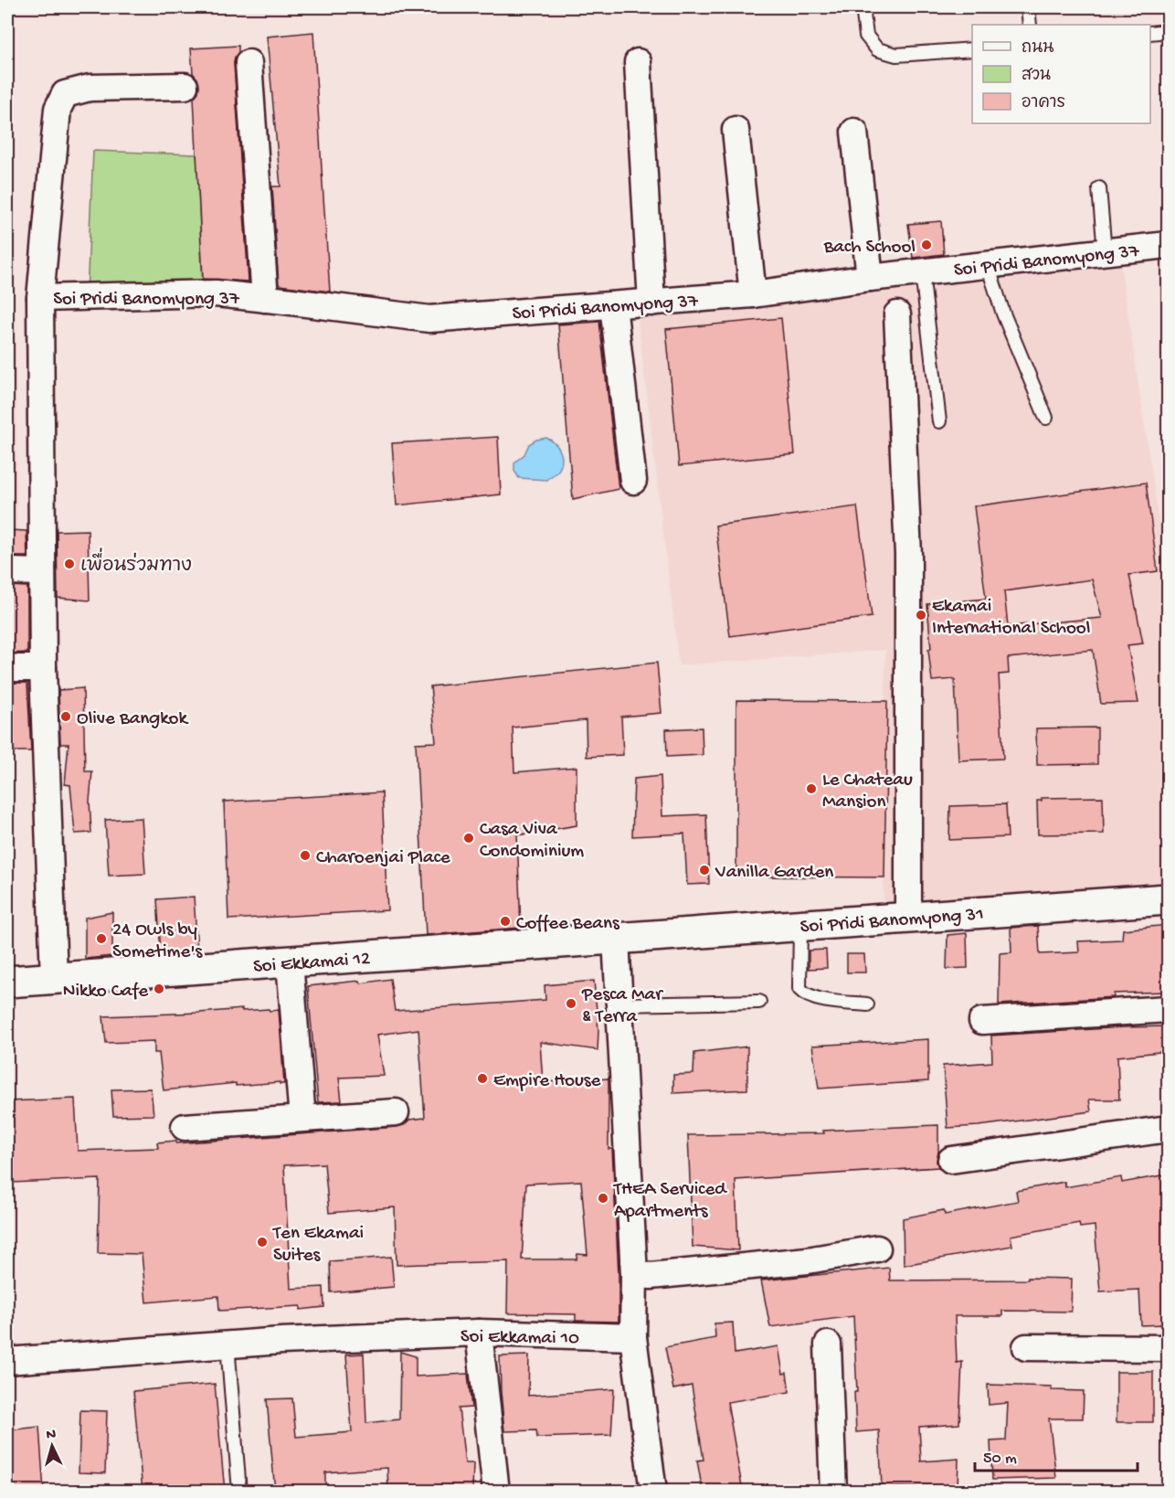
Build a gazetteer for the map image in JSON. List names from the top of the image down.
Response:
{
  "streets": {
    "street": [
      "Soi Pridi Banomyong 37",
      "Soi Pridi Banomyong 31",
      "Soi Ekkamai 12",
      "Soi Ekkamai 10"
    ]
  },
  "crossings": [
    ["Soi Pridi Banomyong 31", "Soi Ekkamai 12"]
  ],
  "places": [
    "Bach School",
    "เพื่อนร่วมทาง",
    "Ekamai International School",
    "Olive Bangkok",
    "Le Chateau Mansion",
    "Casa Viva Condominium",
    "Charoenjai Place",
    "Vanilla Garden",
    "Coffee Beans",
    "24 Owls by Sometime's",
    "Nikko Cafe",
    "Pesca Mar & Terra",
    "Empire House",
    "THEA Serviced Apartments",
    "Ten Ekamai Suites"
  ],
  "legend": ["ถนน", "สวน", "อาคาร"],
  "scale_bar": "50 m",
  "north": "top"
}
